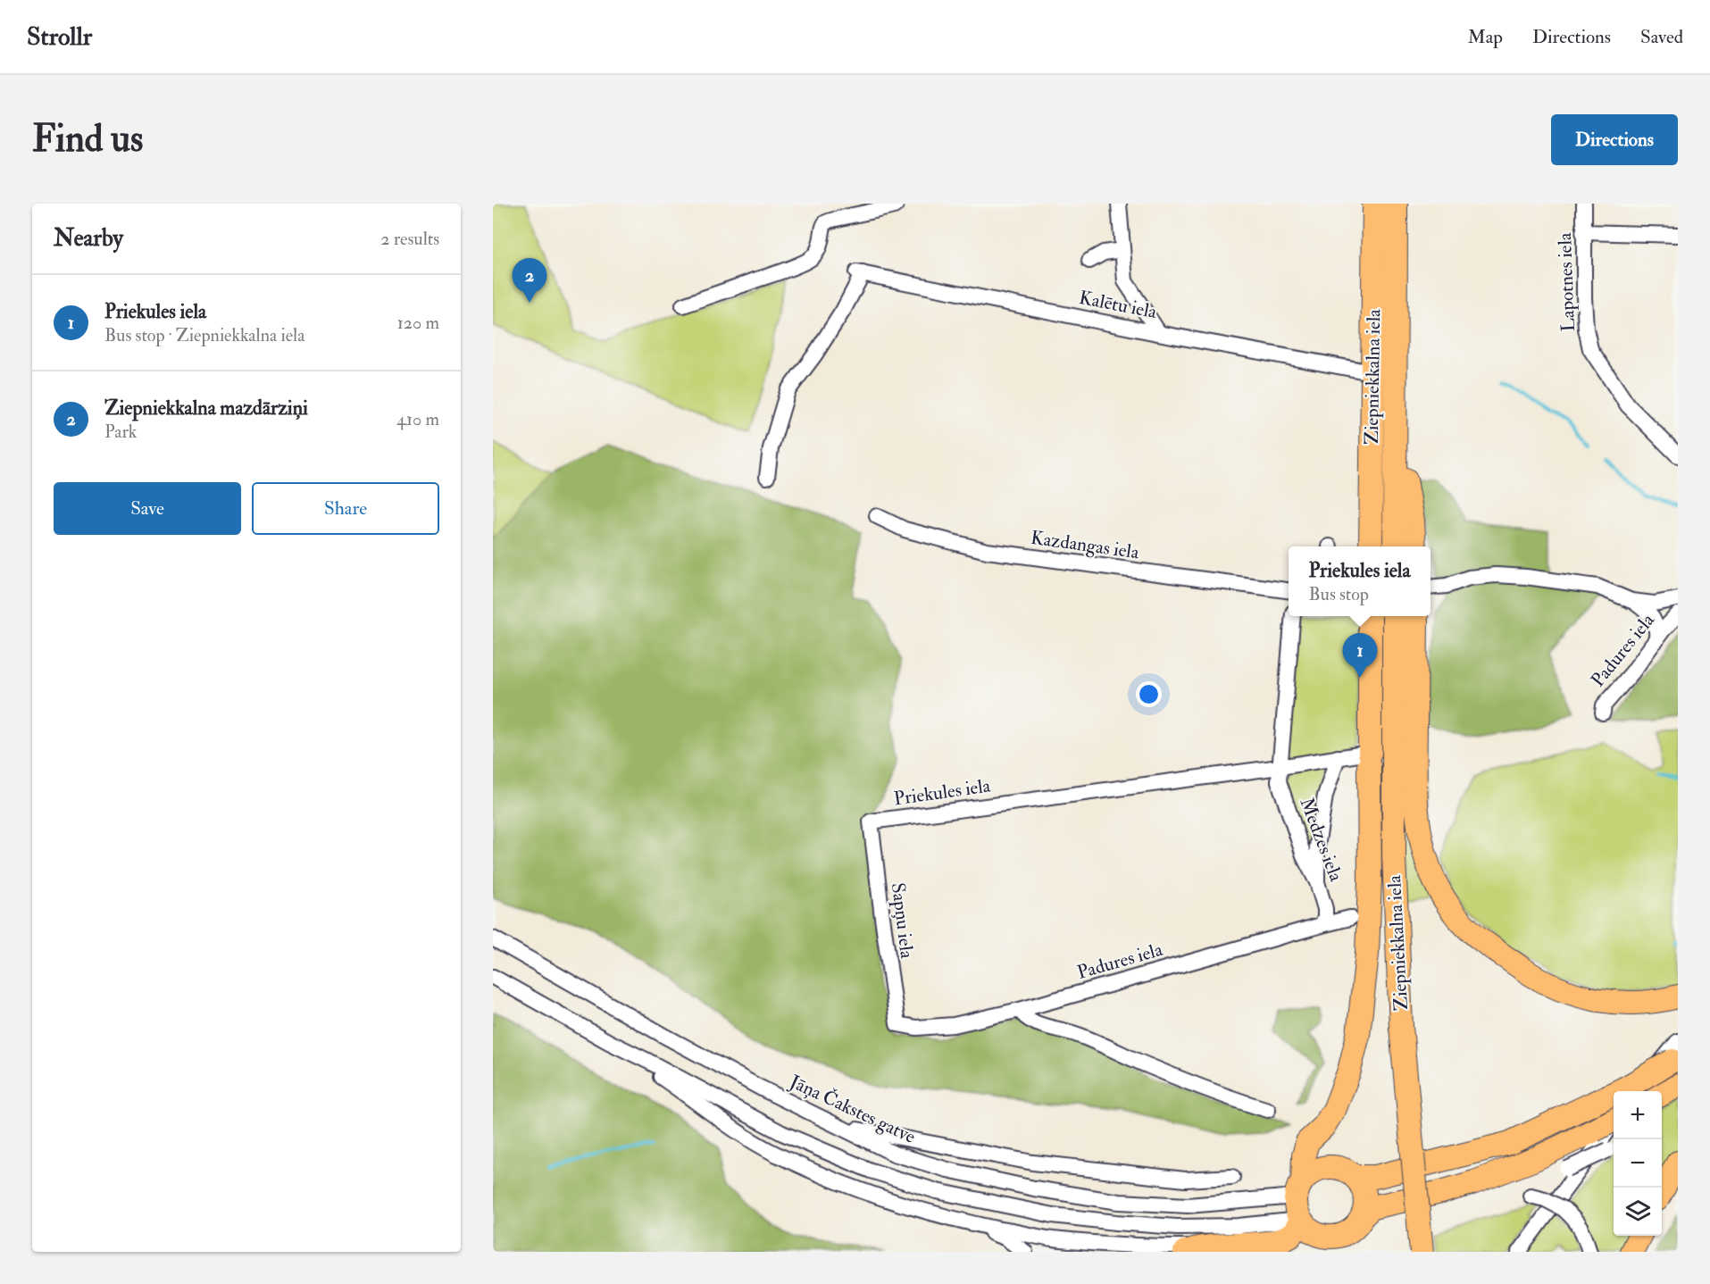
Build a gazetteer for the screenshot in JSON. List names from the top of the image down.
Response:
{
  "streets": {
    "highway": ["Ziepniekkalna iela"],
    "street": [
      "Lapotnes iela",
      "Kalētu iela",
      "Kazdangas iela",
      "Padures iela",
      "Priekules iela",
      "Medzes iela",
      "Sapņu iela",
      "Jāņa Čakstes gatve"
    ]
  },
  "crossings": [
    ["Kalētu iela", "Ziepniekkalna iela"],
    ["Ziepniekkalna iela", "Priekules iela"],
    ["Ziepniekkalna iela", "Jāņa Čakstes gatve"],
    ["Padures iela", "Medzes iela"],
    ["Padures iela", "Sapņu iela"],
    ["Priekules iela", "Medzes iela"],
    ["Priekules iela", "Sapņu iela"]
  ],
  "page": {
    "header": "Strollr",
    "nav": ["Map", "Directions", "Saved"],
    "buttons": [
      "Directions",
      ["Save", "Share"]
    ],
    "title": "Find us",
    "heading": ["Nearby", "2 results"],
    "pins": ["2", "1"],
    "list": [
      {
        "mark": "1",
        "name": "Priekules iela",
        "note": "Bus stop · Ziepniekkalna iela",
        "value": "120 m"
      },
      {
        "mark": "2",
        "name": "Ziepniekkalna mazdārziņi",
        "note": "Park",
        "value": "410 m"
      }
    ],
    "popup": ["Priekules iela", "Bus stop"],
    "map_buttons": ["+", "−"]
  }
}
